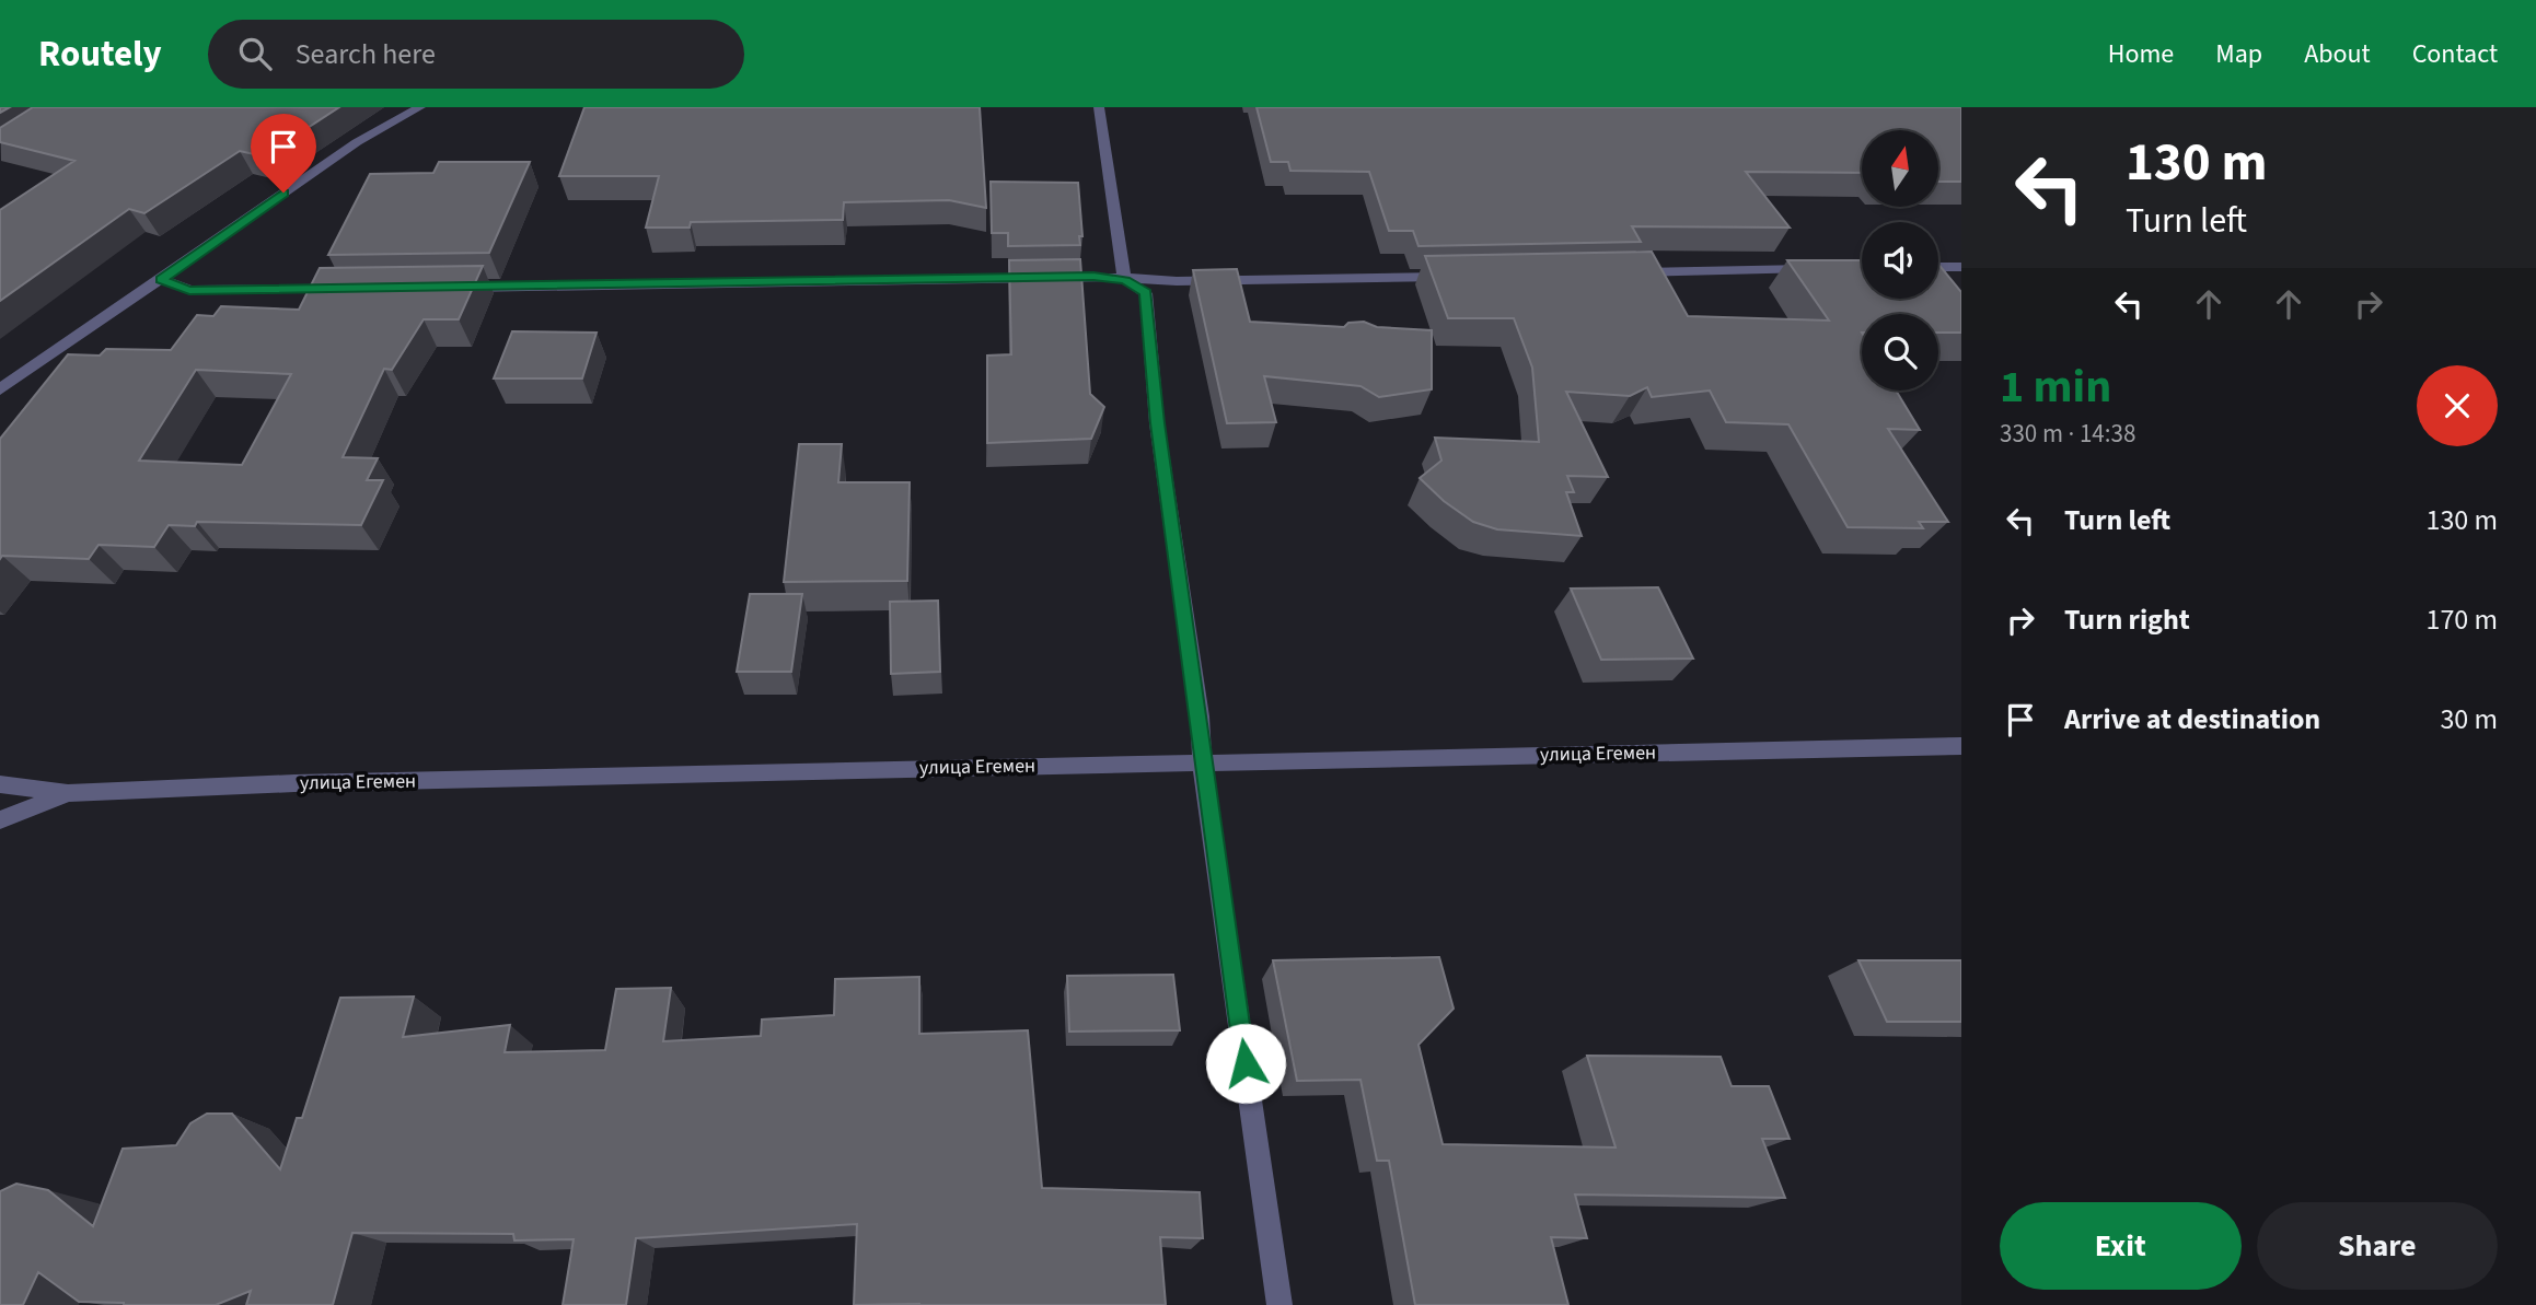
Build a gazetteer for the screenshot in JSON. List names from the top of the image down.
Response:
{
  "streets": {
    "street": ["улица Егемен"]
  },
  "north": "top",
  "page": {
    "header": "Routely",
    "search": "Search here",
    "nav": [
      "Home",
      "Map",
      "About",
      "Contact"
    ],
    "turn": ["130 m", "Turn left"],
    "heading": ["1 min", "330 m · 14:38"],
    "list": [
      {
        "name": "Turn left",
        "value": "130 m"
      },
      {
        "name": "Turn right",
        "value": "170 m"
      },
      {
        "name": "Arrive at destination",
        "value": "30 m"
      }
    ],
    "buttons": ["Exit", "Share"]
  }
}
